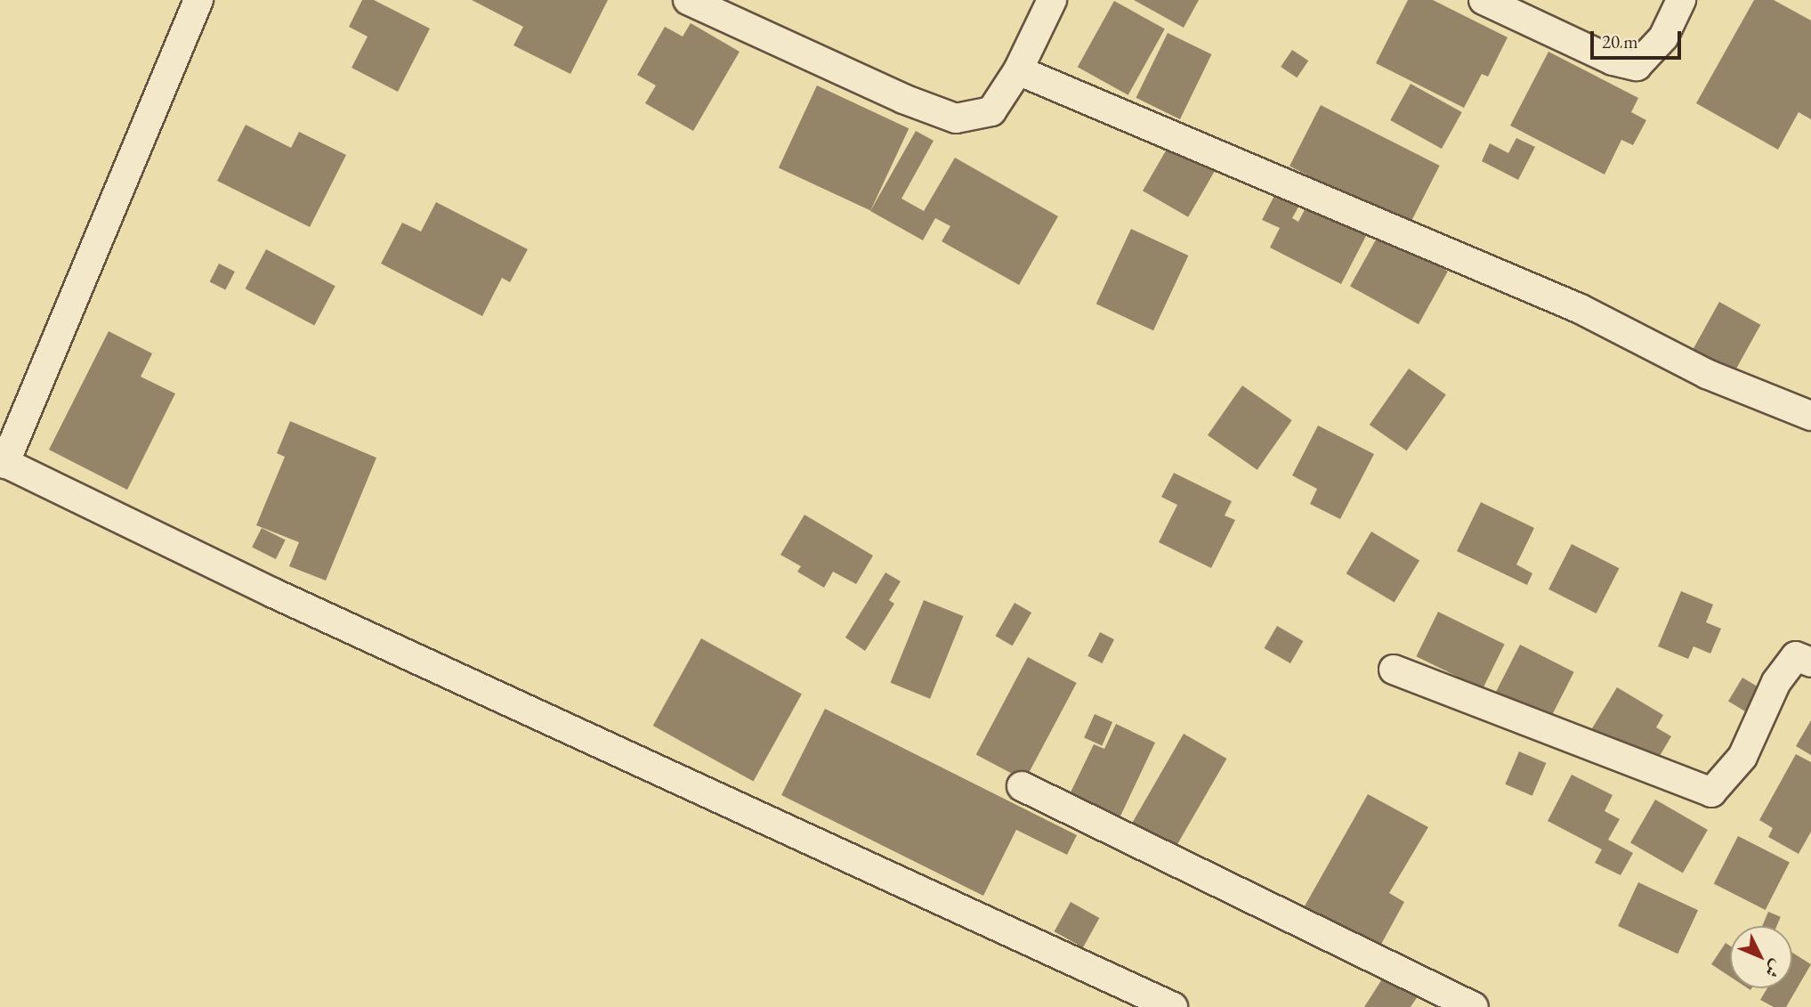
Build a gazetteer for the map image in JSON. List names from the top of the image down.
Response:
{
  "scale_bar": "20 m",
  "north": "bottom right"
}
